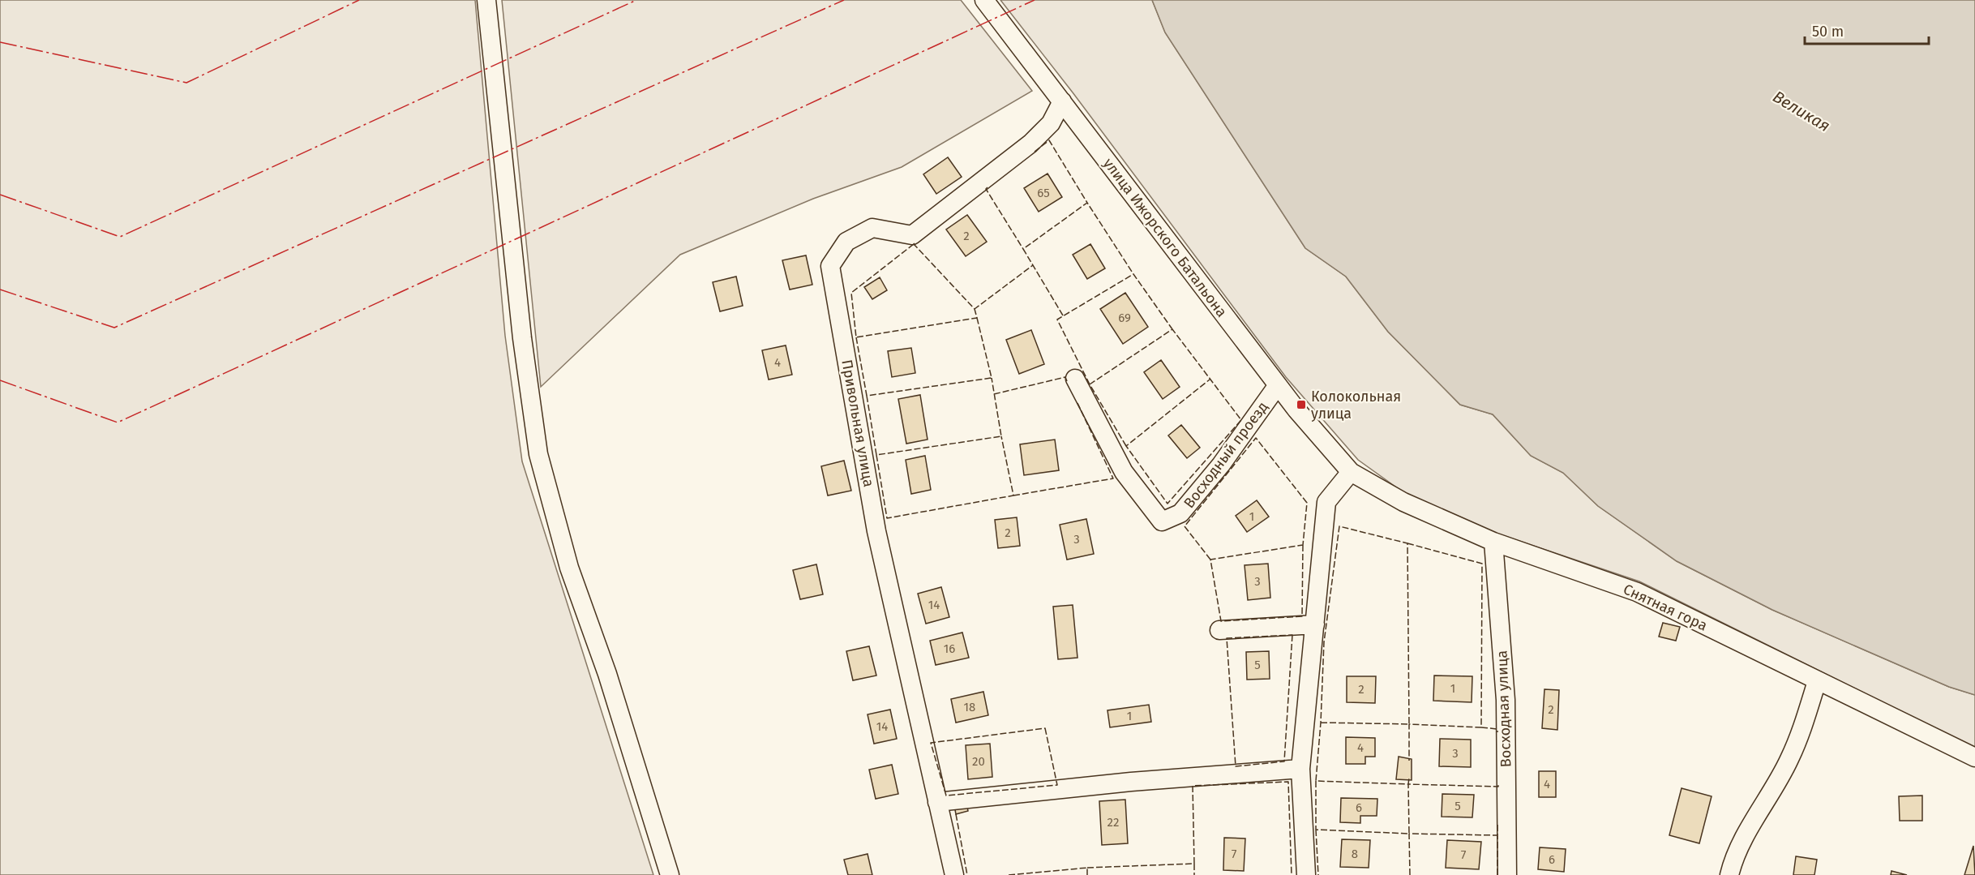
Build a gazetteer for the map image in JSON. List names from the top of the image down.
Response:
{
  "streets": {
    "street": [
      "улица Ижорского Батальона",
      "Привольная улица",
      "Восходный проезд",
      "Снятная гора",
      "Восходная улица"
    ]
  },
  "crossings": [
    ["улица Ижорского Батальона", "Привольная улица"],
    ["улица Ижорского Батальона", "Восходный проезд"],
    ["улица Ижорского Батальона", "Снятная гора"],
    ["Снятная гора", "Восходная улица"]
  ],
  "water": ["Великая"],
  "places": {
    "transit": ["Колокольная улица"]
  },
  "house_numbers": [
    "65",
    "2",
    "69",
    "4",
    "1",
    "2",
    "3",
    "3",
    "14",
    "16",
    "5",
    "1",
    "2",
    "18",
    "2",
    "1",
    "14",
    "4",
    "3",
    "20",
    "4",
    "5",
    "6",
    "22",
    "7",
    "8",
    "7",
    "6"
  ],
  "scale_bar": "50 m"
}
